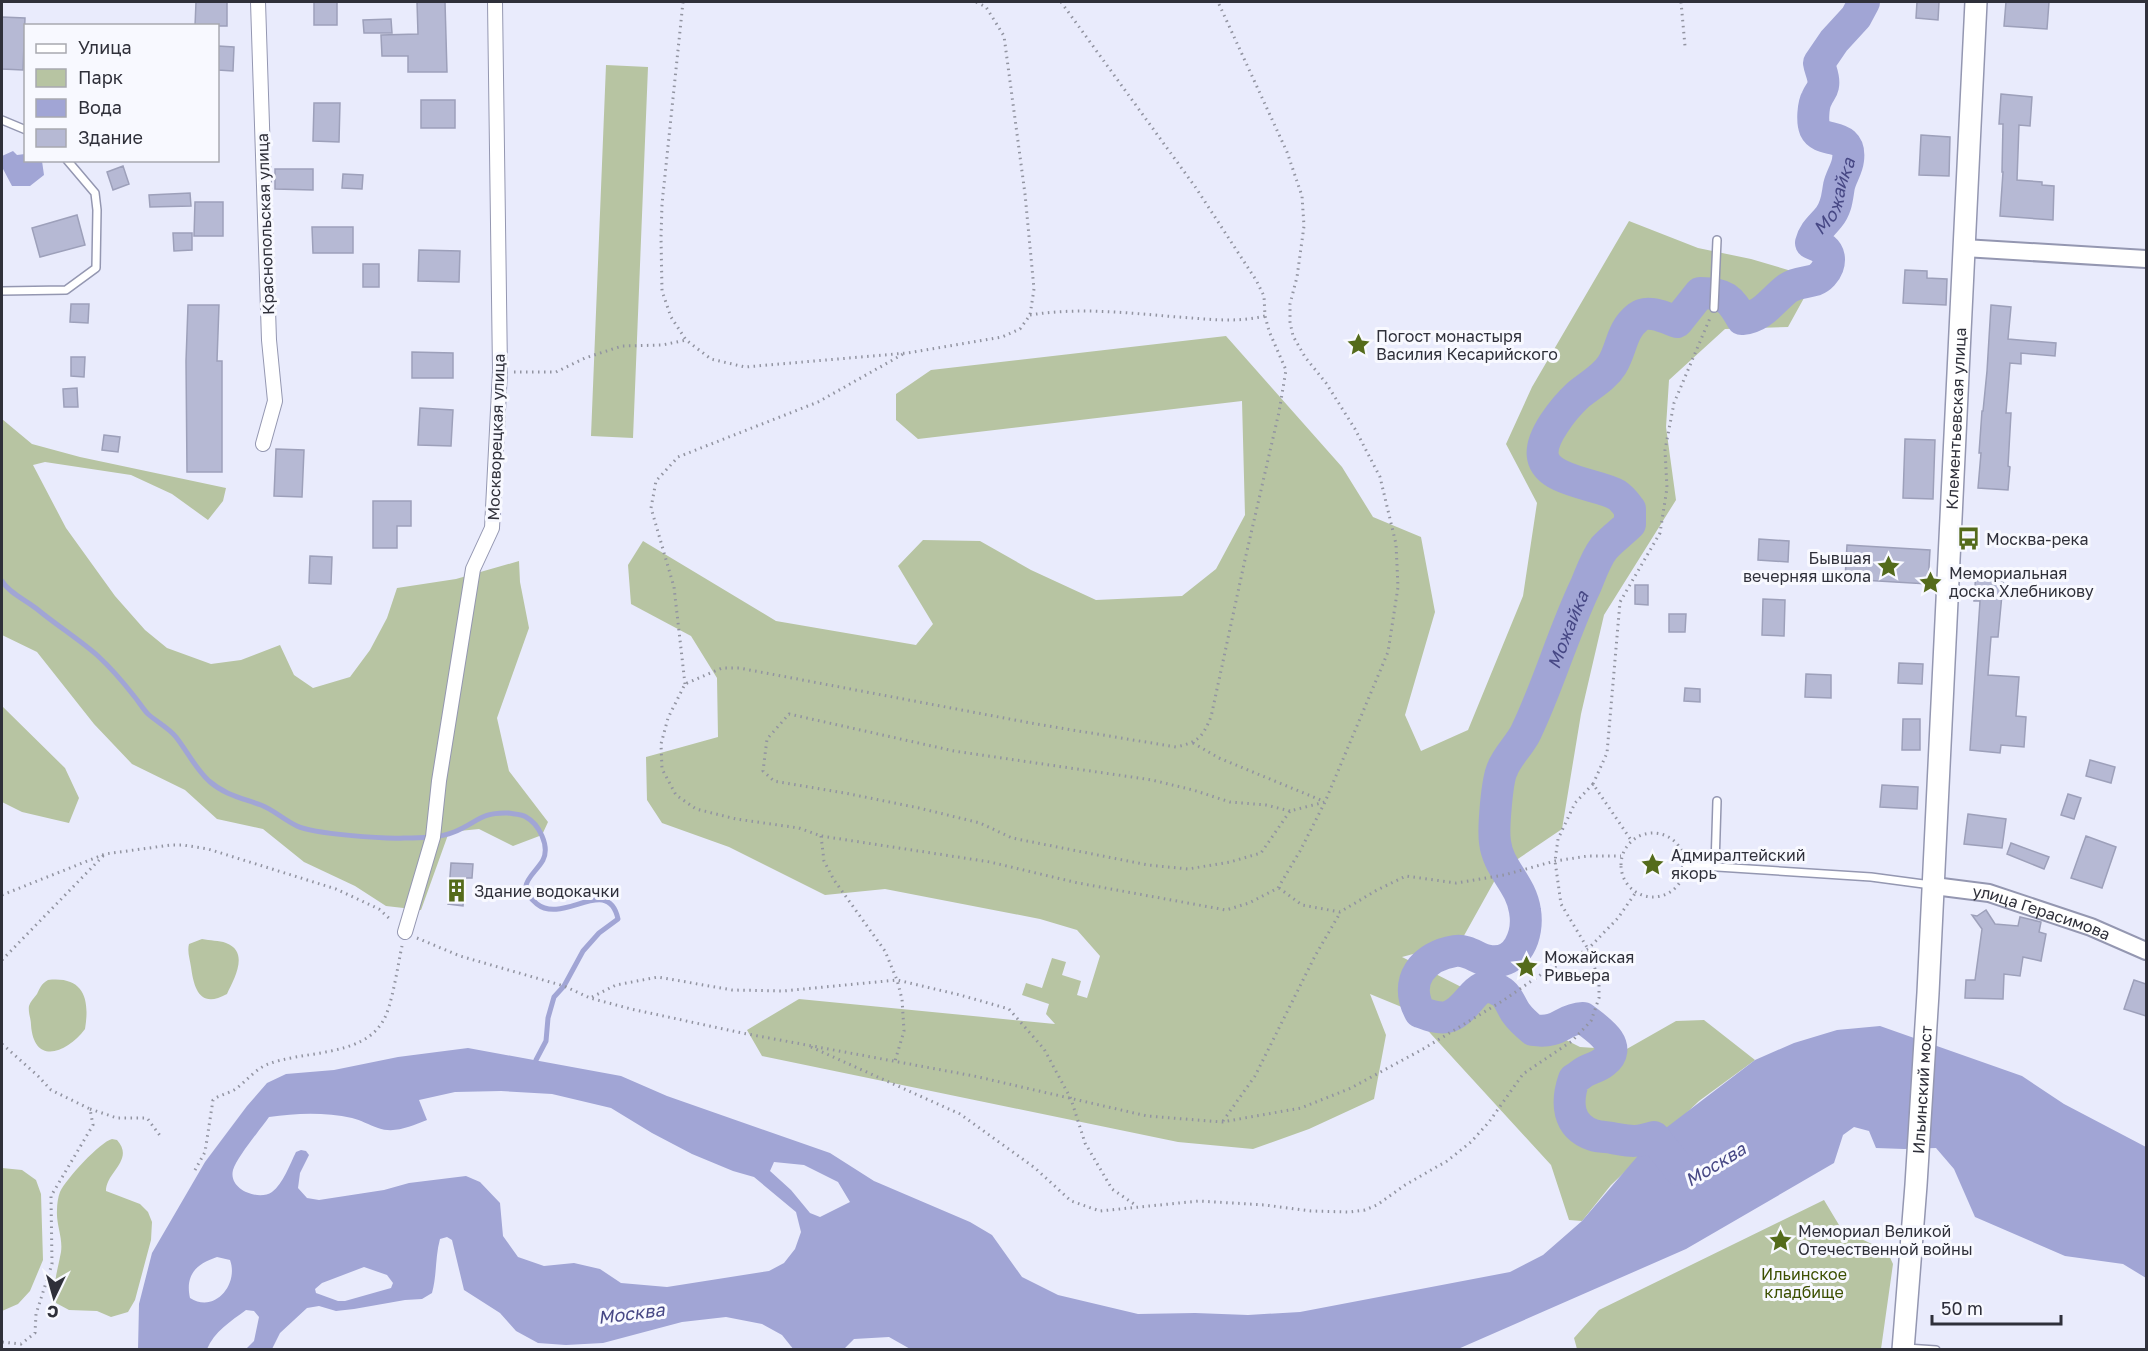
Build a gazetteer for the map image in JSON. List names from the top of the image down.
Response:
{
  "streets": {
    "main road": ["Клементьевская улица", "Ильинский мост"],
    "street": ["Краснопольская улица", "Москворецкая улица", "улица Герасимова"]
  },
  "crossings": [
    ["Клементьевская улица", "улица Герасимова"],
    ["Клементьевская улица", "Ильинский мост"]
  ],
  "water": ["Можайка", "Москва"],
  "parks": ["Ильинское кладбище"],
  "places": {
    "place": [
      "Погост монастыря Василия Кесарийского",
      "Бывшая вечерняя школа",
      "Мемориальная доска Хлебникову",
      "Адмиралтейский якорь",
      "Можайская Ривьера",
      "Мемориал Великой Отечественной войны"
    ],
    "bus stop": ["Москва-река"],
    "building": ["Здание водокачки"]
  },
  "legend": [
    "Улица",
    "Парк",
    "Вода",
    "Здание"
  ],
  "scale_bar": "50 m",
  "north": "bottom"
}
